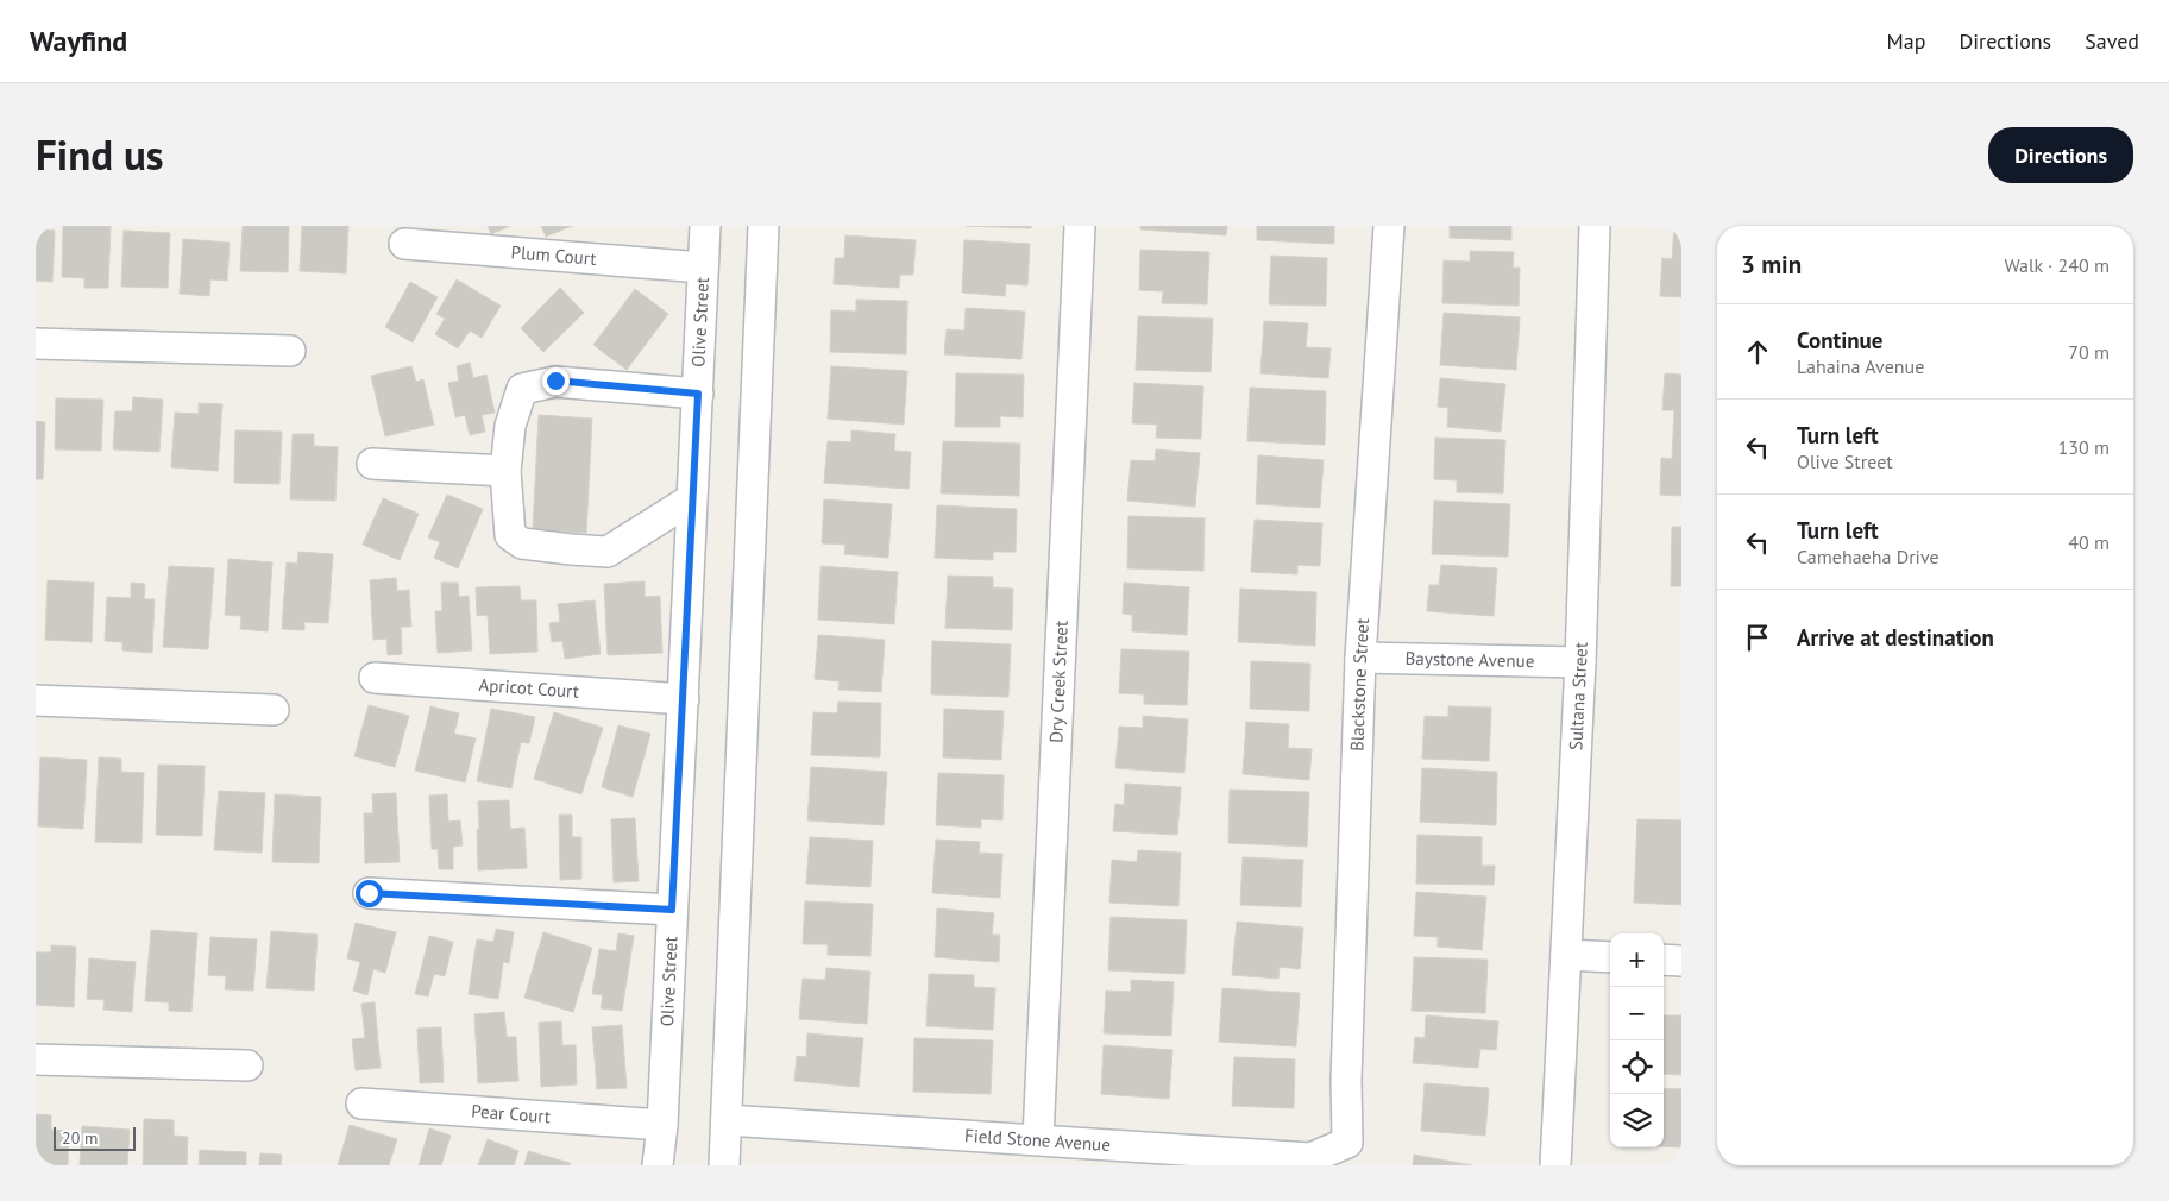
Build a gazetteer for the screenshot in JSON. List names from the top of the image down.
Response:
{
  "streets": {
    "street": [
      "Plum Court",
      "Olive Street",
      "Baystone Avenue",
      "Dry Creek Street",
      "Blackstone Street",
      "Apricot Court",
      "Sultana Street",
      "Pear Court",
      "Field Stone Avenue"
    ]
  },
  "crossings": [
    ["Plum Court", "Olive Street"],
    ["Olive Street", "Apricot Court"],
    ["Olive Street", "Pear Court"],
    ["Baystone Avenue", "Blackstone Street"],
    ["Baystone Avenue", "Sultana Street"],
    ["Dry Creek Street", "Field Stone Avenue"],
    ["Blackstone Street", "Field Stone Avenue"]
  ],
  "scale_bar": "20 m",
  "page": {
    "header": "Wayfind",
    "nav": ["Map", "Directions", "Saved"],
    "title": "Find us",
    "buttons": "Directions",
    "heading": ["3 min", "Walk · 240 m"],
    "list": [
      ["Continue", "Lahaina Avenue", "70 m"],
      ["Turn left", "Olive Street", "130 m"],
      ["Turn left", "Camehaeha Drive", "40 m"],
      "Arrive at destination"
    ],
    "map_buttons": ["+", "−"],
    "scale": "20 m"
  }
}
